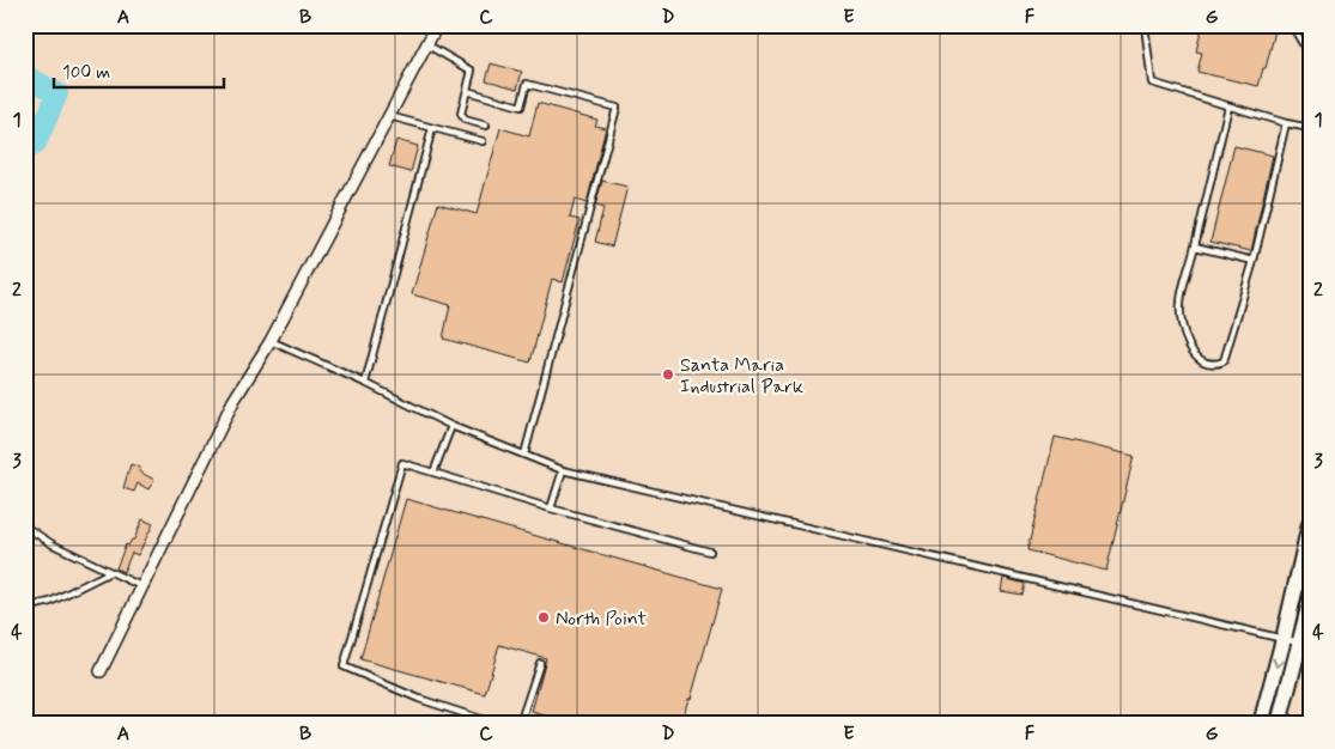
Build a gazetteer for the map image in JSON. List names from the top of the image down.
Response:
{
  "places": ["Santa Maria Industrial Park", "North Point"],
  "scale_bar": "100 m",
  "grid": {
    "columns": [
      "A",
      "B",
      "C",
      "D",
      "E",
      "F",
      "G"
    ],
    "rows": [
      "1",
      "2",
      "3",
      "4"
    ]
  }
}
